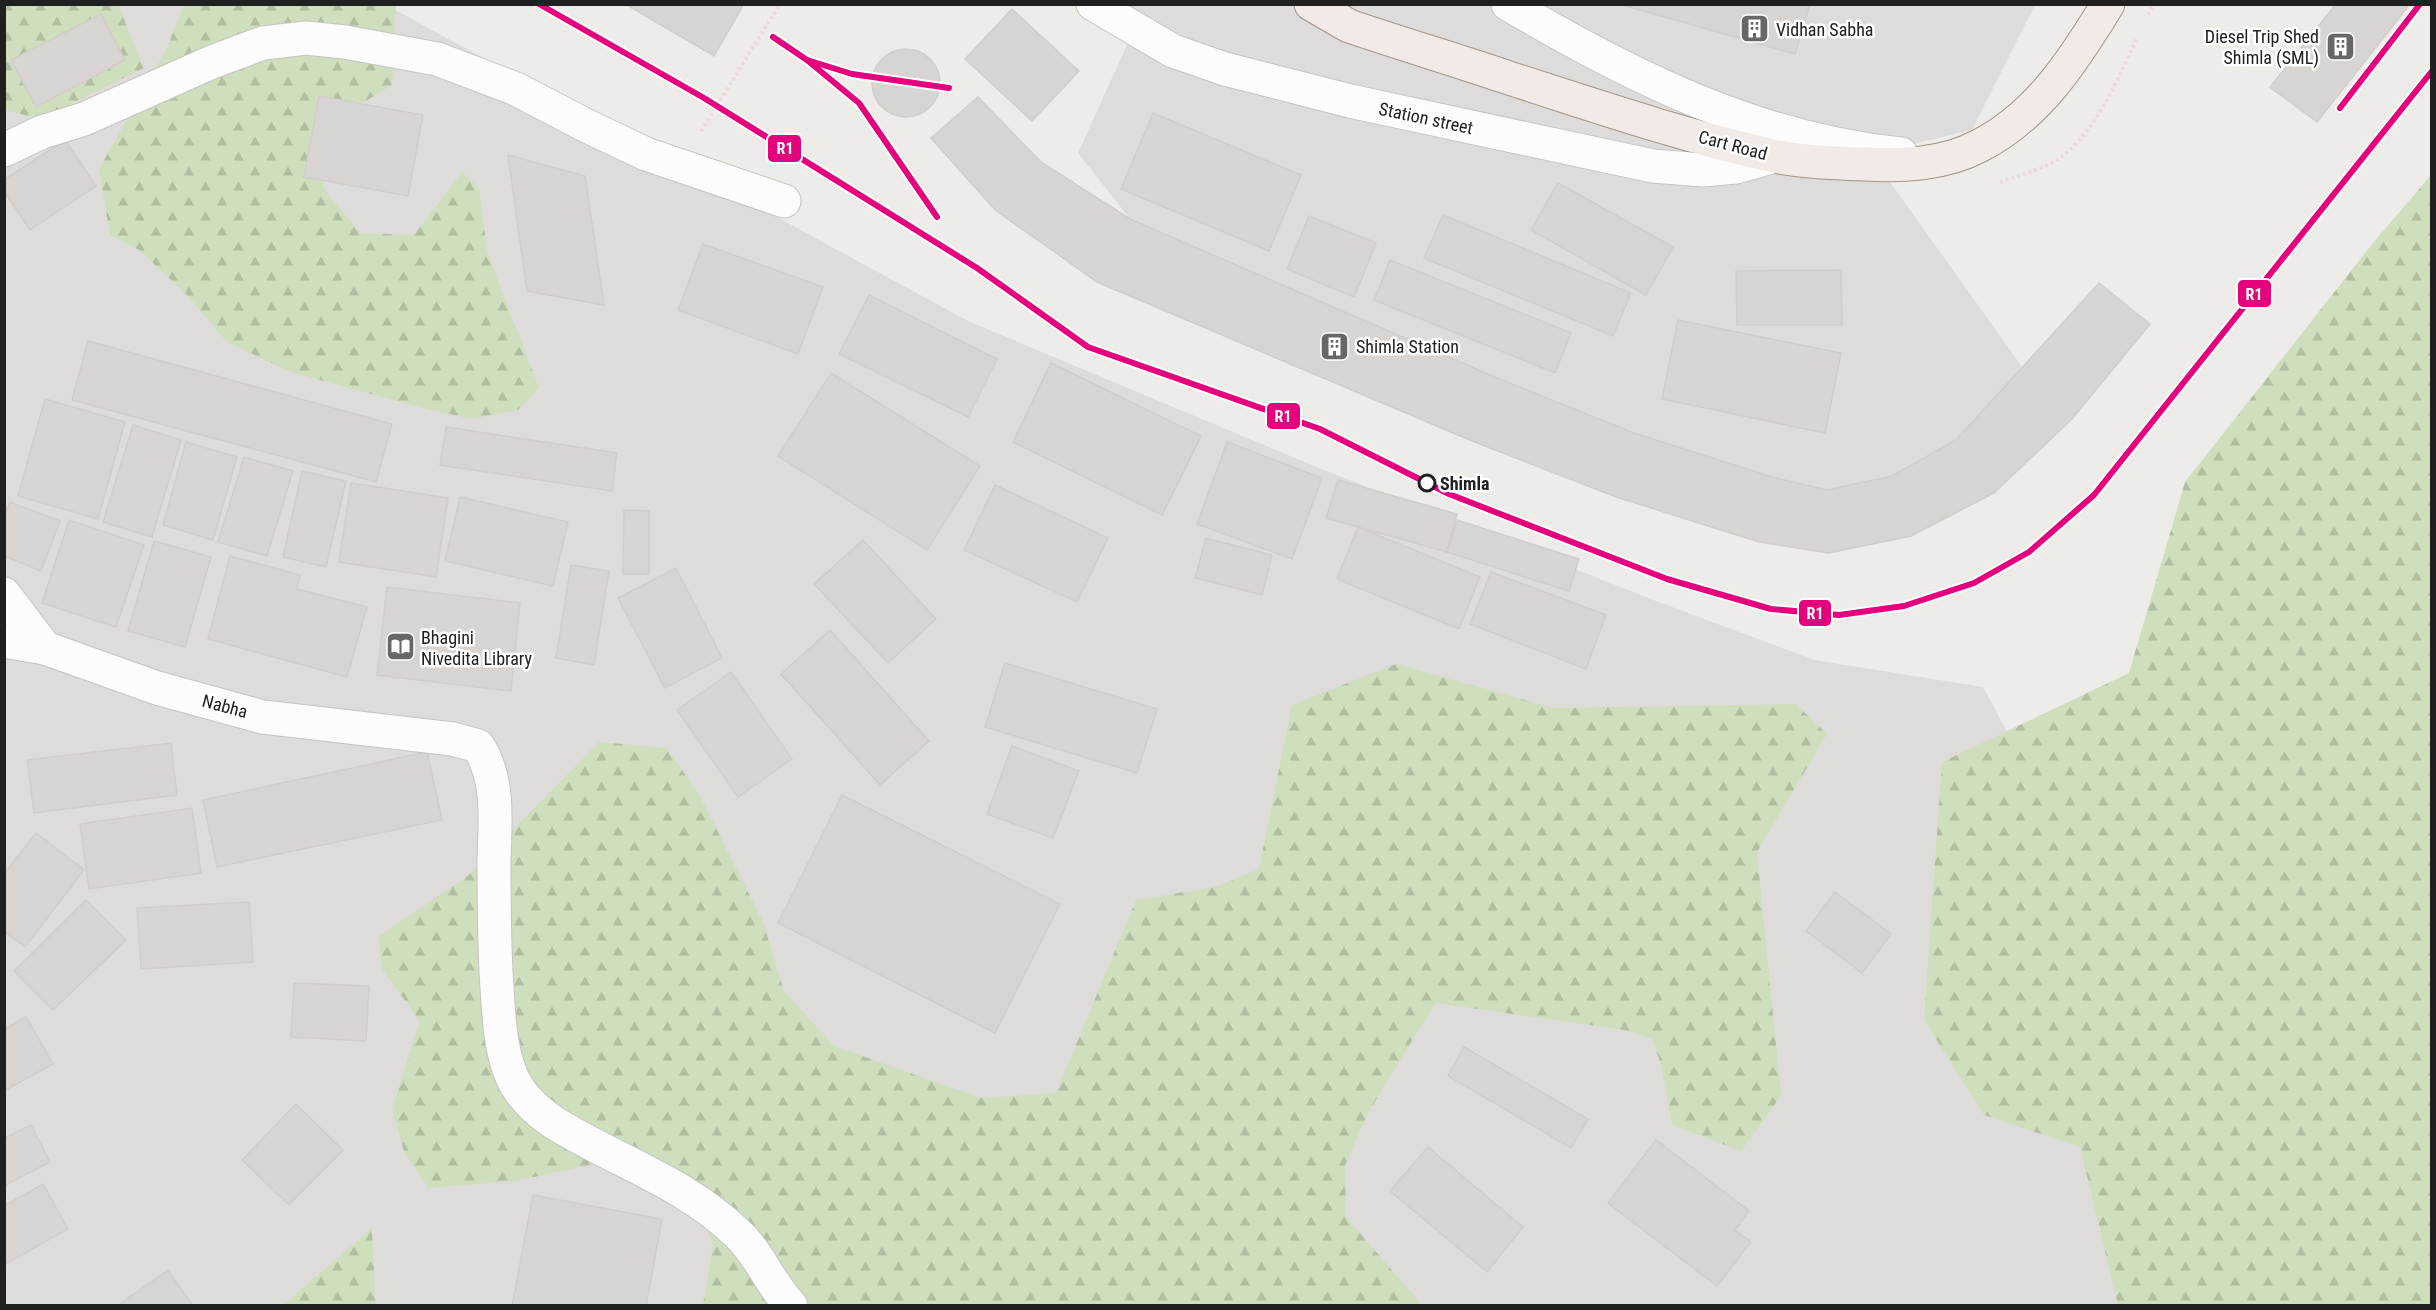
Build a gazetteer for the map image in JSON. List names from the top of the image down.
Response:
{
  "streets": {
    "main road": ["Cart Road"],
    "street": ["Station street", "Nabha"]
  },
  "crossings": [
    ["Station street", "Cart Road"]
  ],
  "places": {
    "building": ["Vidhan Sabha", "Diesel Trip Shed Shimla (SML)", "Shimla Station"],
    "other": ["Shimla"],
    "library": ["Bhagini Nivedita Library"]
  },
  "lines": ["transit line R1"]
}
